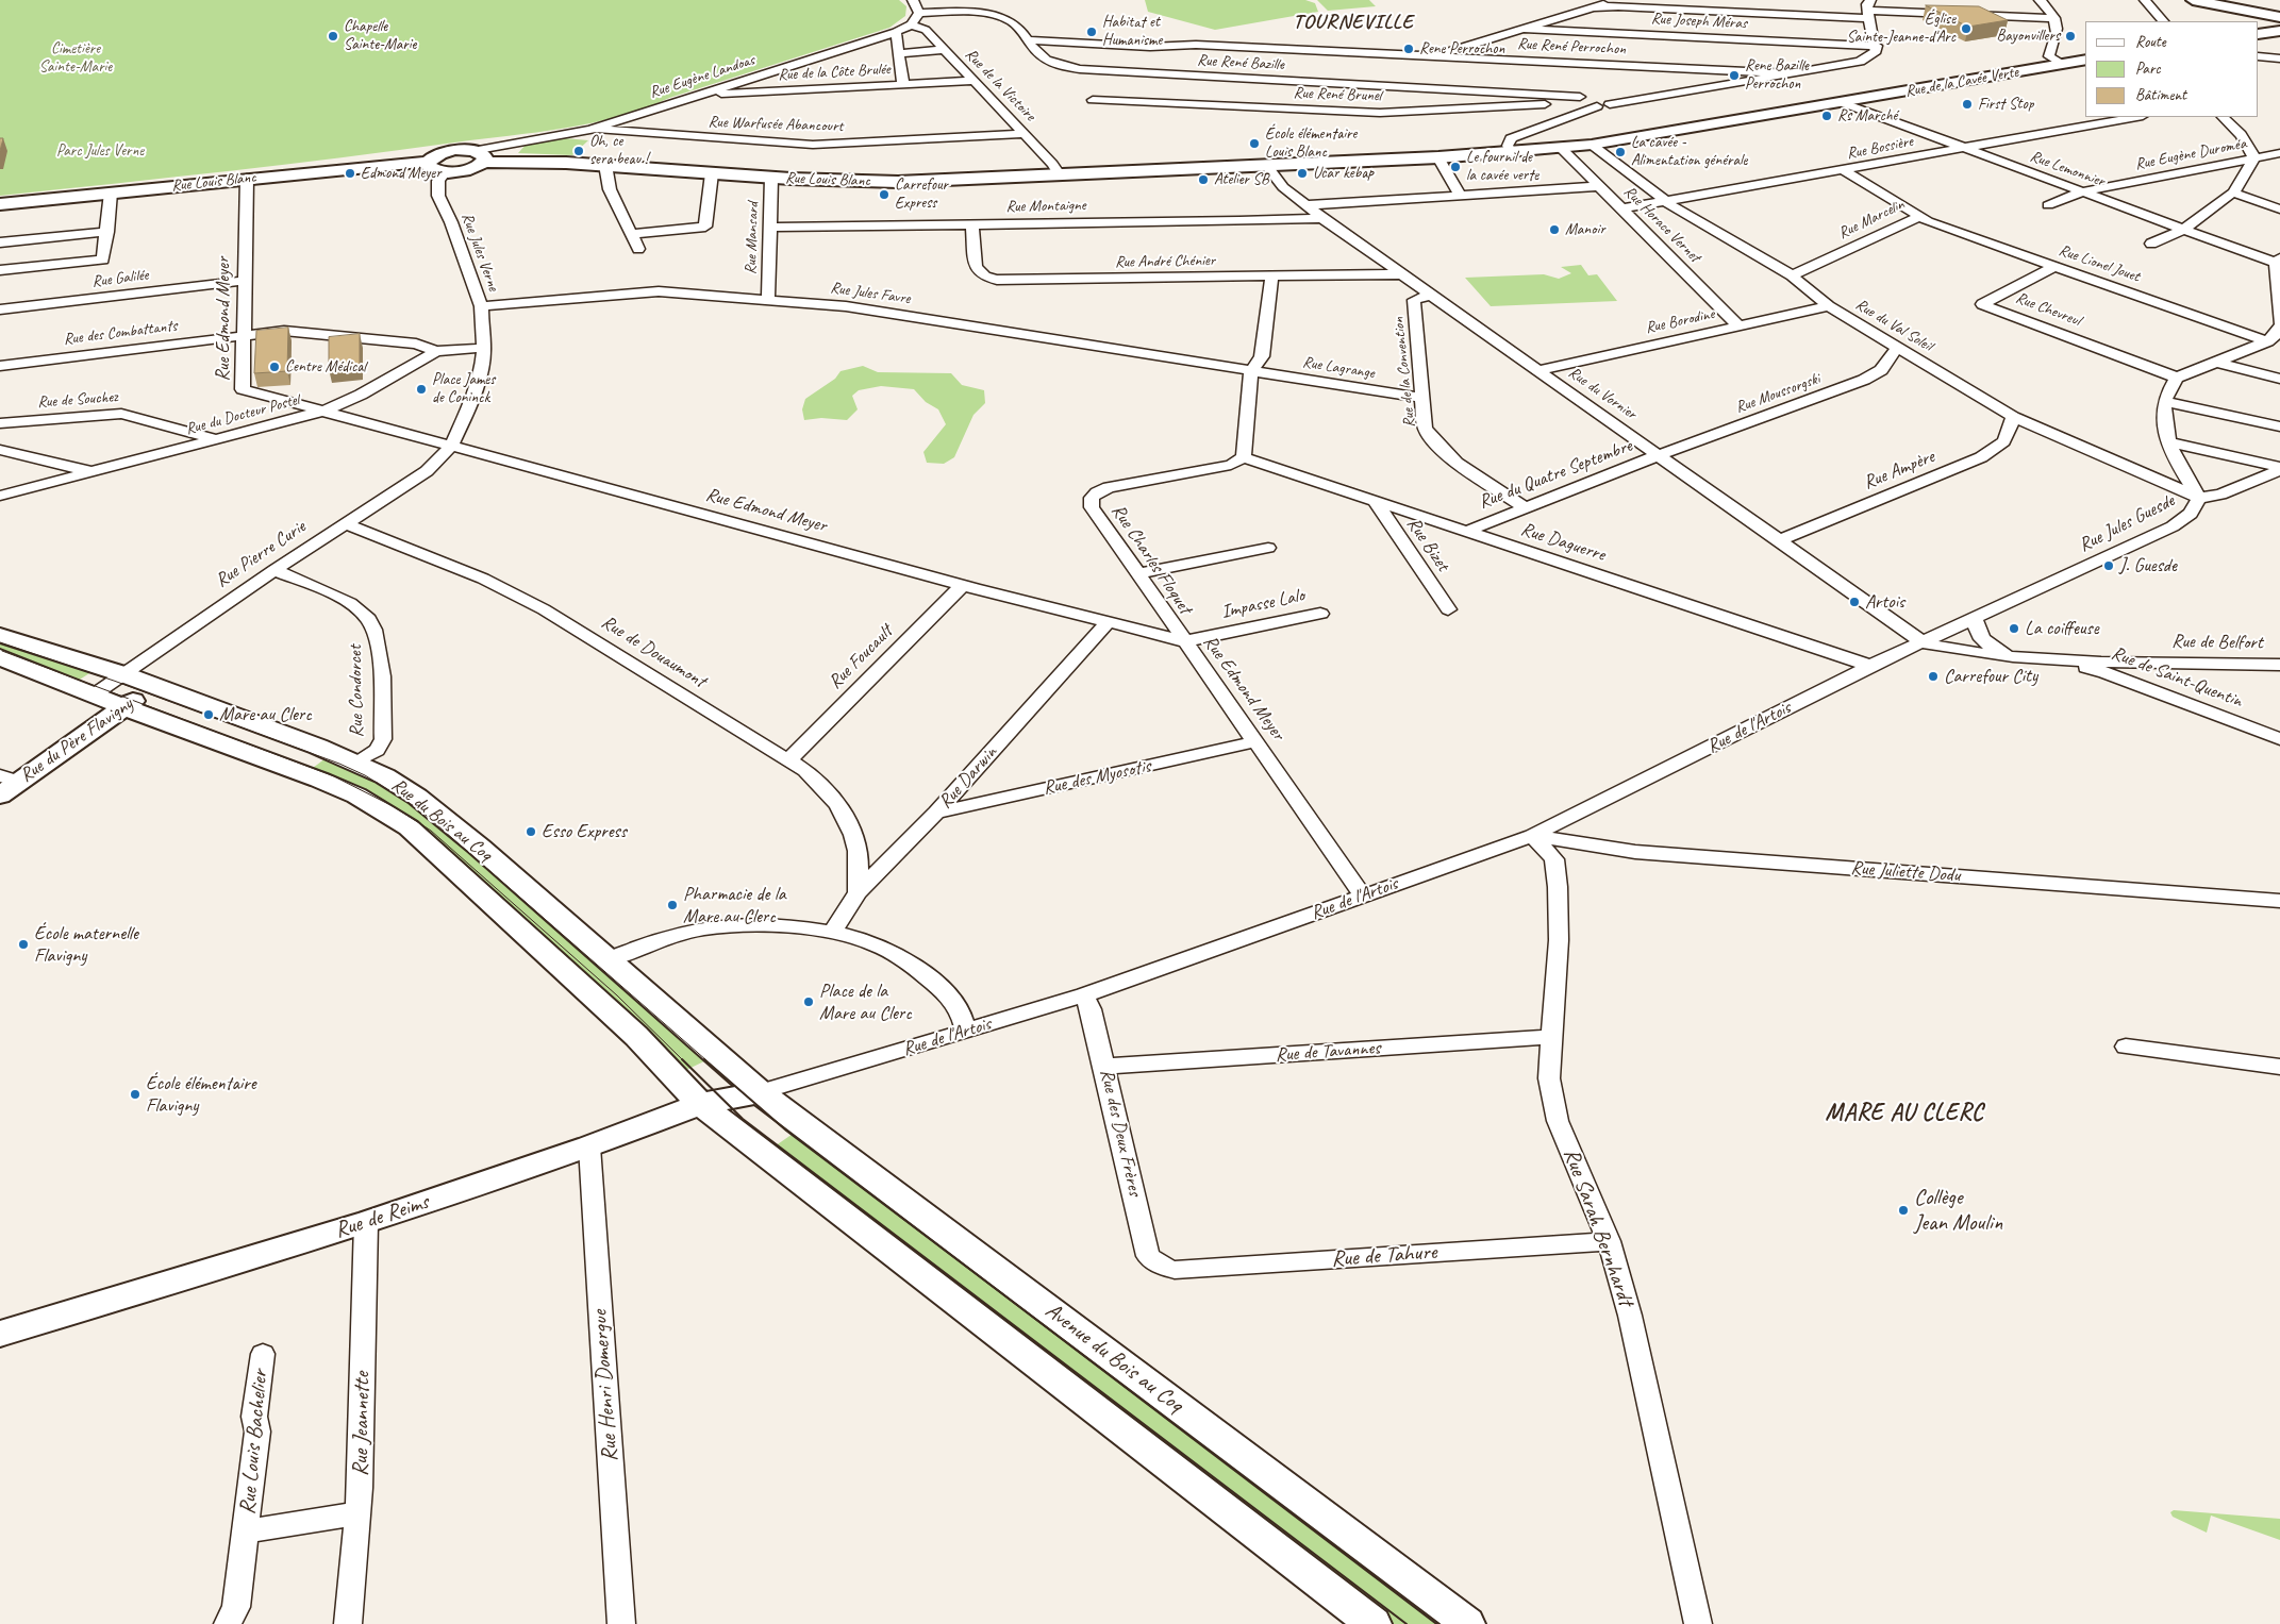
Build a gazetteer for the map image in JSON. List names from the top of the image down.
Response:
{
  "streets": {
    "street": [
      "Rue Joseph Méras",
      "Rue René Perrochon",
      "Rue René Bazille",
      "Rue de la Côte Brulée",
      "Rue Eugène Landoas",
      "Rue de la Cavée Verte",
      "Rue de la Victoire",
      "Rue René Brunel",
      "Rue Warfusée Abancourt",
      "Rue Bossière",
      "Rue Eugène Duroméa",
      "Rue Lemonnier",
      "Rue Louis Blanc",
      "Rue Montaigne",
      "Rue Marcelin",
      "Rue Horace Vernet",
      "Rue Mansard",
      "Rue Jules Verne",
      "Rue André Chénier",
      "Rue Lionel Jouet",
      "Rue Galilée",
      "Rue Jules Favre",
      "Rue Chevreul",
      "Rue Edmond Meyer",
      "Rue Borodine",
      "Rue du Val Soleil",
      "Rue des Combattants",
      "Rue Lagrange",
      "Rue de la Convention",
      "Rue du Vornier",
      "Rue Moussorgski",
      "Rue de Souchez",
      "Rue du Docteur Postel",
      "Rue Ampère",
      "Rue du Quatre Septembre",
      "Rue Jules Guesde",
      "Rue Daguerre",
      "Rue Bizet",
      "Rue Pierre Curie",
      "Rue Charles Floquet",
      "Impasse Lalo",
      "Rue de Belfort",
      "Rue de Douaumont",
      "Rue Foucault",
      "Rue de Saint-Quentin",
      "Rue Condorcet",
      "Rue de l'Artois",
      "Rue du Père Flavigny",
      "Rue Darwin",
      "Rue des Myosotis",
      "Rue du Bois au Coq",
      "Rue Juliette Dodu",
      "Rue de Tavannes",
      "Rue des Deux Frères",
      "Rue de Reims",
      "Rue Sarah Bernhardt",
      "Rue de Tahure",
      "Avenue du Bois au Coq",
      "Rue Henri Domergue",
      "Rue Jeannette",
      "Rue Louis Bachelier"
    ]
  },
  "crossings": [
    ["Rue René Perrochon", "Rue René Bazille"],
    ["Rue René Bazille", "Rue René Brunel"],
    ["Rue de la Côte Brulée", "Rue Eugène Landoas"],
    ["Rue de la Côte Brulée", "Rue de la Victoire"],
    ["Rue Eugène Landoas", "Rue de la Victoire"],
    ["Rue Eugène Landoas", "Rue Warfusée Abancourt"],
    ["Rue Eugène Landoas", "Rue Louis Blanc"],
    ["Rue de la Cavée Verte", "Rue Lemonnier"],
    ["Rue de la Cavée Verte", "Rue Louis Blanc"],
    ["Rue de la Cavée Verte", "Rue Horace Vernet"],
    ["Rue de la Cavée Verte", "Rue du Val Soleil"],
    ["Rue de la Cavée Verte", "Rue du Vornier"],
    ["Rue de la Victoire", "Rue Warfusée Abancourt"],
    ["Rue de la Victoire", "Rue Louis Blanc"],
    ["Rue Bossière", "Rue Lemonnier"],
    ["Rue Bossière", "Rue Marcelin"],
    ["Rue Bossière", "Rue Horace Vernet"],
    ["Rue Bossière", "Rue du Val Soleil"],
    ["Rue Eugène Duroméa", "Rue Lemonnier"],
    ["Rue Louis Blanc", "Rue Mansard"],
    ["Rue Louis Blanc", "Rue Edmond Meyer"],
    ["Rue Louis Blanc", "Rue du Vornier"],
    ["Rue Montaigne", "Rue Mansard"],
    ["Rue Montaigne", "Rue André Chénier"],
    ["Rue Montaigne", "Rue du Vornier"],
    ["Rue Marcelin", "Rue Lionel Jouet"],
    ["Rue Marcelin", "Rue du Val Soleil"],
    ["Rue Horace Vernet", "Rue Borodine"],
    ["Rue Mansard", "Rue Jules Favre"],
    ["Rue Jules Verne", "Rue Jules Favre"],
    ["Rue Jules Verne", "Rue du Docteur Postel"],
    ["Rue André Chénier", "Rue du Vornier"],
    ["Rue Lionel Jouet", "Rue Chevreul"],
    ["Rue Galilée", "Rue Edmond Meyer"],
    ["Rue Jules Favre", "Rue Lagrange"],
    ["Rue Edmond Meyer", "Rue des Combattants"],
    ["Rue Edmond Meyer", "Rue du Docteur Postel"],
    ["Rue Edmond Meyer", "Rue Pierre Curie"],
    ["Rue Edmond Meyer", "Rue Charles Floquet"],
    ["Rue Edmond Meyer", "Impasse Lalo"],
    ["Rue Edmond Meyer", "Rue Foucault"],
    ["Rue Edmond Meyer", "Rue de l'Artois"],
    ["Rue Edmond Meyer", "Rue Darwin"],
    ["Rue Edmond Meyer", "Rue des Myosotis"],
    ["Rue Borodine", "Rue du Val Soleil"],
    ["Rue Borodine", "Rue du Vornier"],
    ["Rue du Val Soleil", "Rue Moussorgski"],
    ["Rue du Val Soleil", "Rue Ampère"],
    ["Rue du Val Soleil", "Rue Jules Guesde"],
    ["Rue des Combattants", "Rue du Docteur Postel"],
    ["Rue Lagrange", "Rue de la Convention"],
    ["Rue de la Convention", "Rue du Vornier"],
    ["Rue de la Convention", "Rue du Quatre Septembre"],
    ["Rue du Vornier", "Rue Moussorgski"],
    ["Rue du Vornier", "Rue Ampère"],
    ["Rue du Vornier", "Rue du Quatre Septembre"],
    ["Rue du Vornier", "Rue Jules Guesde"],
    ["Rue du Vornier", "Rue de Belfort"],
    ["Rue du Vornier", "Rue de l'Artois"],
    ["Rue Moussorgski", "Rue du Quatre Septembre"],
    ["Rue de Souchez", "Rue du Docteur Postel"],
    ["Rue du Quatre Septembre", "Rue Daguerre"],
    ["Rue Jules Guesde", "Rue de Belfort"],
    ["Rue Jules Guesde", "Rue de l'Artois"],
    ["Rue Daguerre", "Rue Bizet"],
    ["Rue Daguerre", "Rue Charles Floquet"],
    ["Rue Daguerre", "Rue de l'Artois"],
    ["Rue Pierre Curie", "Rue de Douaumont"],
    ["Rue Pierre Curie", "Rue Condorcet"],
    ["Rue Pierre Curie", "Rue du Bois au Coq"],
    ["Rue Charles Floquet", "Impasse Lalo"],
    ["Rue de Belfort", "Rue de Saint-Quentin"],
    ["Rue de Belfort", "Rue de l'Artois"],
    ["Rue de Douaumont", "Rue Foucault"],
    ["Rue de Douaumont", "Rue Darwin"],
    ["Rue Condorcet", "Rue du Bois au Coq"],
    ["Rue de l'Artois", "Rue du Bois au Coq"],
    ["Rue de l'Artois", "Rue Juliette Dodu"],
    ["Rue de l'Artois", "Rue des Deux Frères"],
    ["Rue de l'Artois", "Rue de Reims"],
    ["Rue de l'Artois", "Rue Sarah Bernhardt"],
    ["Rue de l'Artois", "Avenue du Bois au Coq"],
    ["Rue du Père Flavigny", "Rue du Bois au Coq"],
    ["Rue Darwin", "Rue des Myosotis"],
    ["Rue du Bois au Coq", "Rue de Reims"],
    ["Rue du Bois au Coq", "Avenue du Bois au Coq"],
    ["Rue Juliette Dodu", "Rue Sarah Bernhardt"],
    ["Rue de Tavannes", "Rue des Deux Frères"],
    ["Rue de Tavannes", "Rue Sarah Bernhardt"],
    ["Rue des Deux Frères", "Rue de Tahure"],
    ["Rue de Reims", "Avenue du Bois au Coq"],
    ["Rue de Reims", "Rue Henri Domergue"],
    ["Rue de Reims", "Rue Jeannette"],
    ["Rue Sarah Bernhardt", "Rue de Tahure"],
    ["Rue Jeannette", "Rue Louis Bachelier"]
  ],
  "districts": ["TOURNEVILLE", "MARE AU CLERC"],
  "parks": ["Cimetière Sainte-Marie", "Parc Jules Verne"],
  "places": [
    "Église Sainte-Jeanne-d'Arc",
    "Habitat et Humanisme",
    "Chapelle Sainte-Marie",
    "Bayonvillers",
    "Rene Perrochon",
    "Rene Bazille Perrochon",
    "First Stop",
    "Rs Marché",
    "École élémentaire Louis Blanc",
    "Oh, ce sera beau !",
    "La cavée - Alimentation générale",
    "Le fournil de la cavée verte",
    "Edmond Meyer",
    "Ucar kebap",
    "Atelier SB",
    "Carrefour Express",
    "Manoir",
    "Centre Médical",
    "Place James de Coninck",
    "J. Guesde",
    "Artois",
    "La coiffeuse",
    "Carrefour City",
    "Mare au Clerc",
    "Esso Express",
    "Pharmacie de la Mare au Clerc",
    "École maternelle Flavigny",
    "Place de la Mare au Clerc",
    "École élémentaire Flavigny",
    "Collège Jean Moulin"
  ],
  "legend": ["Route", "Parc", "Bâtiment"]
}
